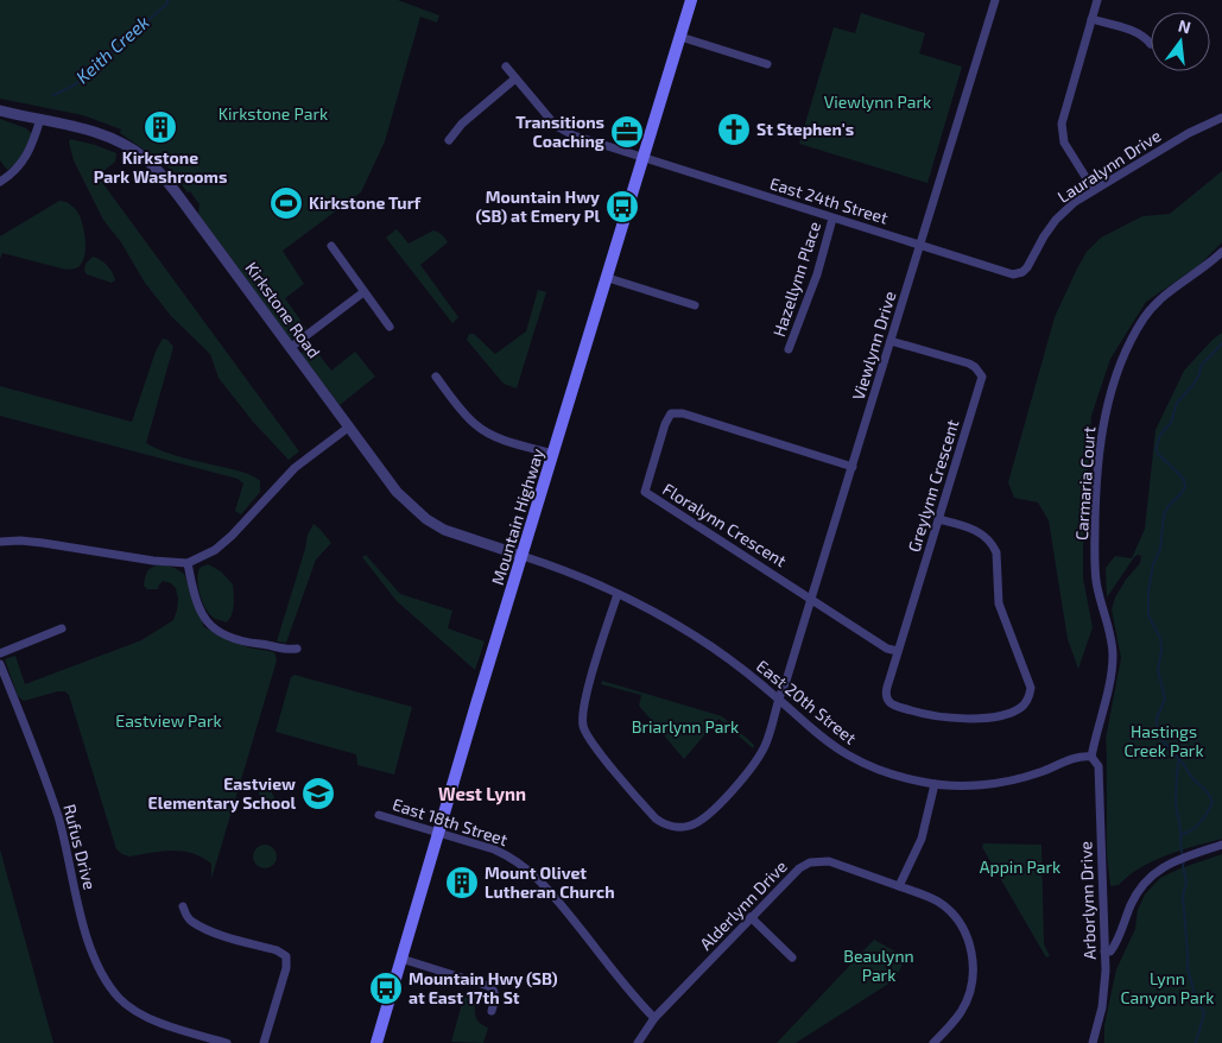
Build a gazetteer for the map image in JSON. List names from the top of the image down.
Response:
{
  "streets": {
    "main road": ["Mountain Highway"],
    "street": [
      "Lauralynn Drive",
      "East 24th Street",
      "Hazellynn Place",
      "Kirkstone Road",
      "Viewlynn Drive",
      "Carmaria Court",
      "Greylynn Crescent",
      "Floralynn Crescent",
      "East 20th Street",
      "East 18th Street",
      "Rufus Drive",
      "Arborlynn Drive",
      "Alderlynn Drive"
    ]
  },
  "crossings": [
    ["Lauralynn Drive", "East 24th Street"],
    ["East 24th Street", "Hazellynn Place"],
    ["East 24th Street", "Viewlynn Drive"],
    ["East 24th Street", "Mountain Highway"],
    ["Kirkstone Road", "Mountain Highway"],
    ["Kirkstone Road", "East 20th Street"],
    ["Viewlynn Drive", "Greylynn Crescent"],
    ["Viewlynn Drive", "Floralynn Crescent"],
    ["Viewlynn Drive", "East 20th Street"],
    ["Carmaria Court", "East 20th Street"],
    ["Carmaria Court", "Arborlynn Drive"],
    ["Greylynn Crescent", "Floralynn Crescent"],
    ["Mountain Highway", "East 20th Street"],
    ["Mountain Highway", "East 18th Street"],
    ["East 20th Street", "Arborlynn Drive"],
    ["East 18th Street", "Alderlynn Drive"]
  ],
  "districts": ["West Lynn"],
  "water": ["Keith Creek"],
  "parks": [
    "Viewlynn Park",
    "Kirkstone Park",
    "Eastview Park",
    "Briarlynn Park",
    "Hastings Creek Park",
    "Appin Park",
    "Beaulynn Park",
    "Lynn Canyon Park"
  ],
  "places": {
    "building": ["Kirkstone Park Washrooms", "Mount Olivet Lutheran Church"],
    "church": ["St Stephen's"],
    "office": ["Transitions Coaching"],
    "sports": ["Kirkstone Turf"],
    "bus stop": ["Mountain Hwy (SB) at Emery Pl", "Mountain Hwy (SB) at East 17th St"],
    "school or university": ["Eastview Elementary School"]
  },
  "north": "top"
}
